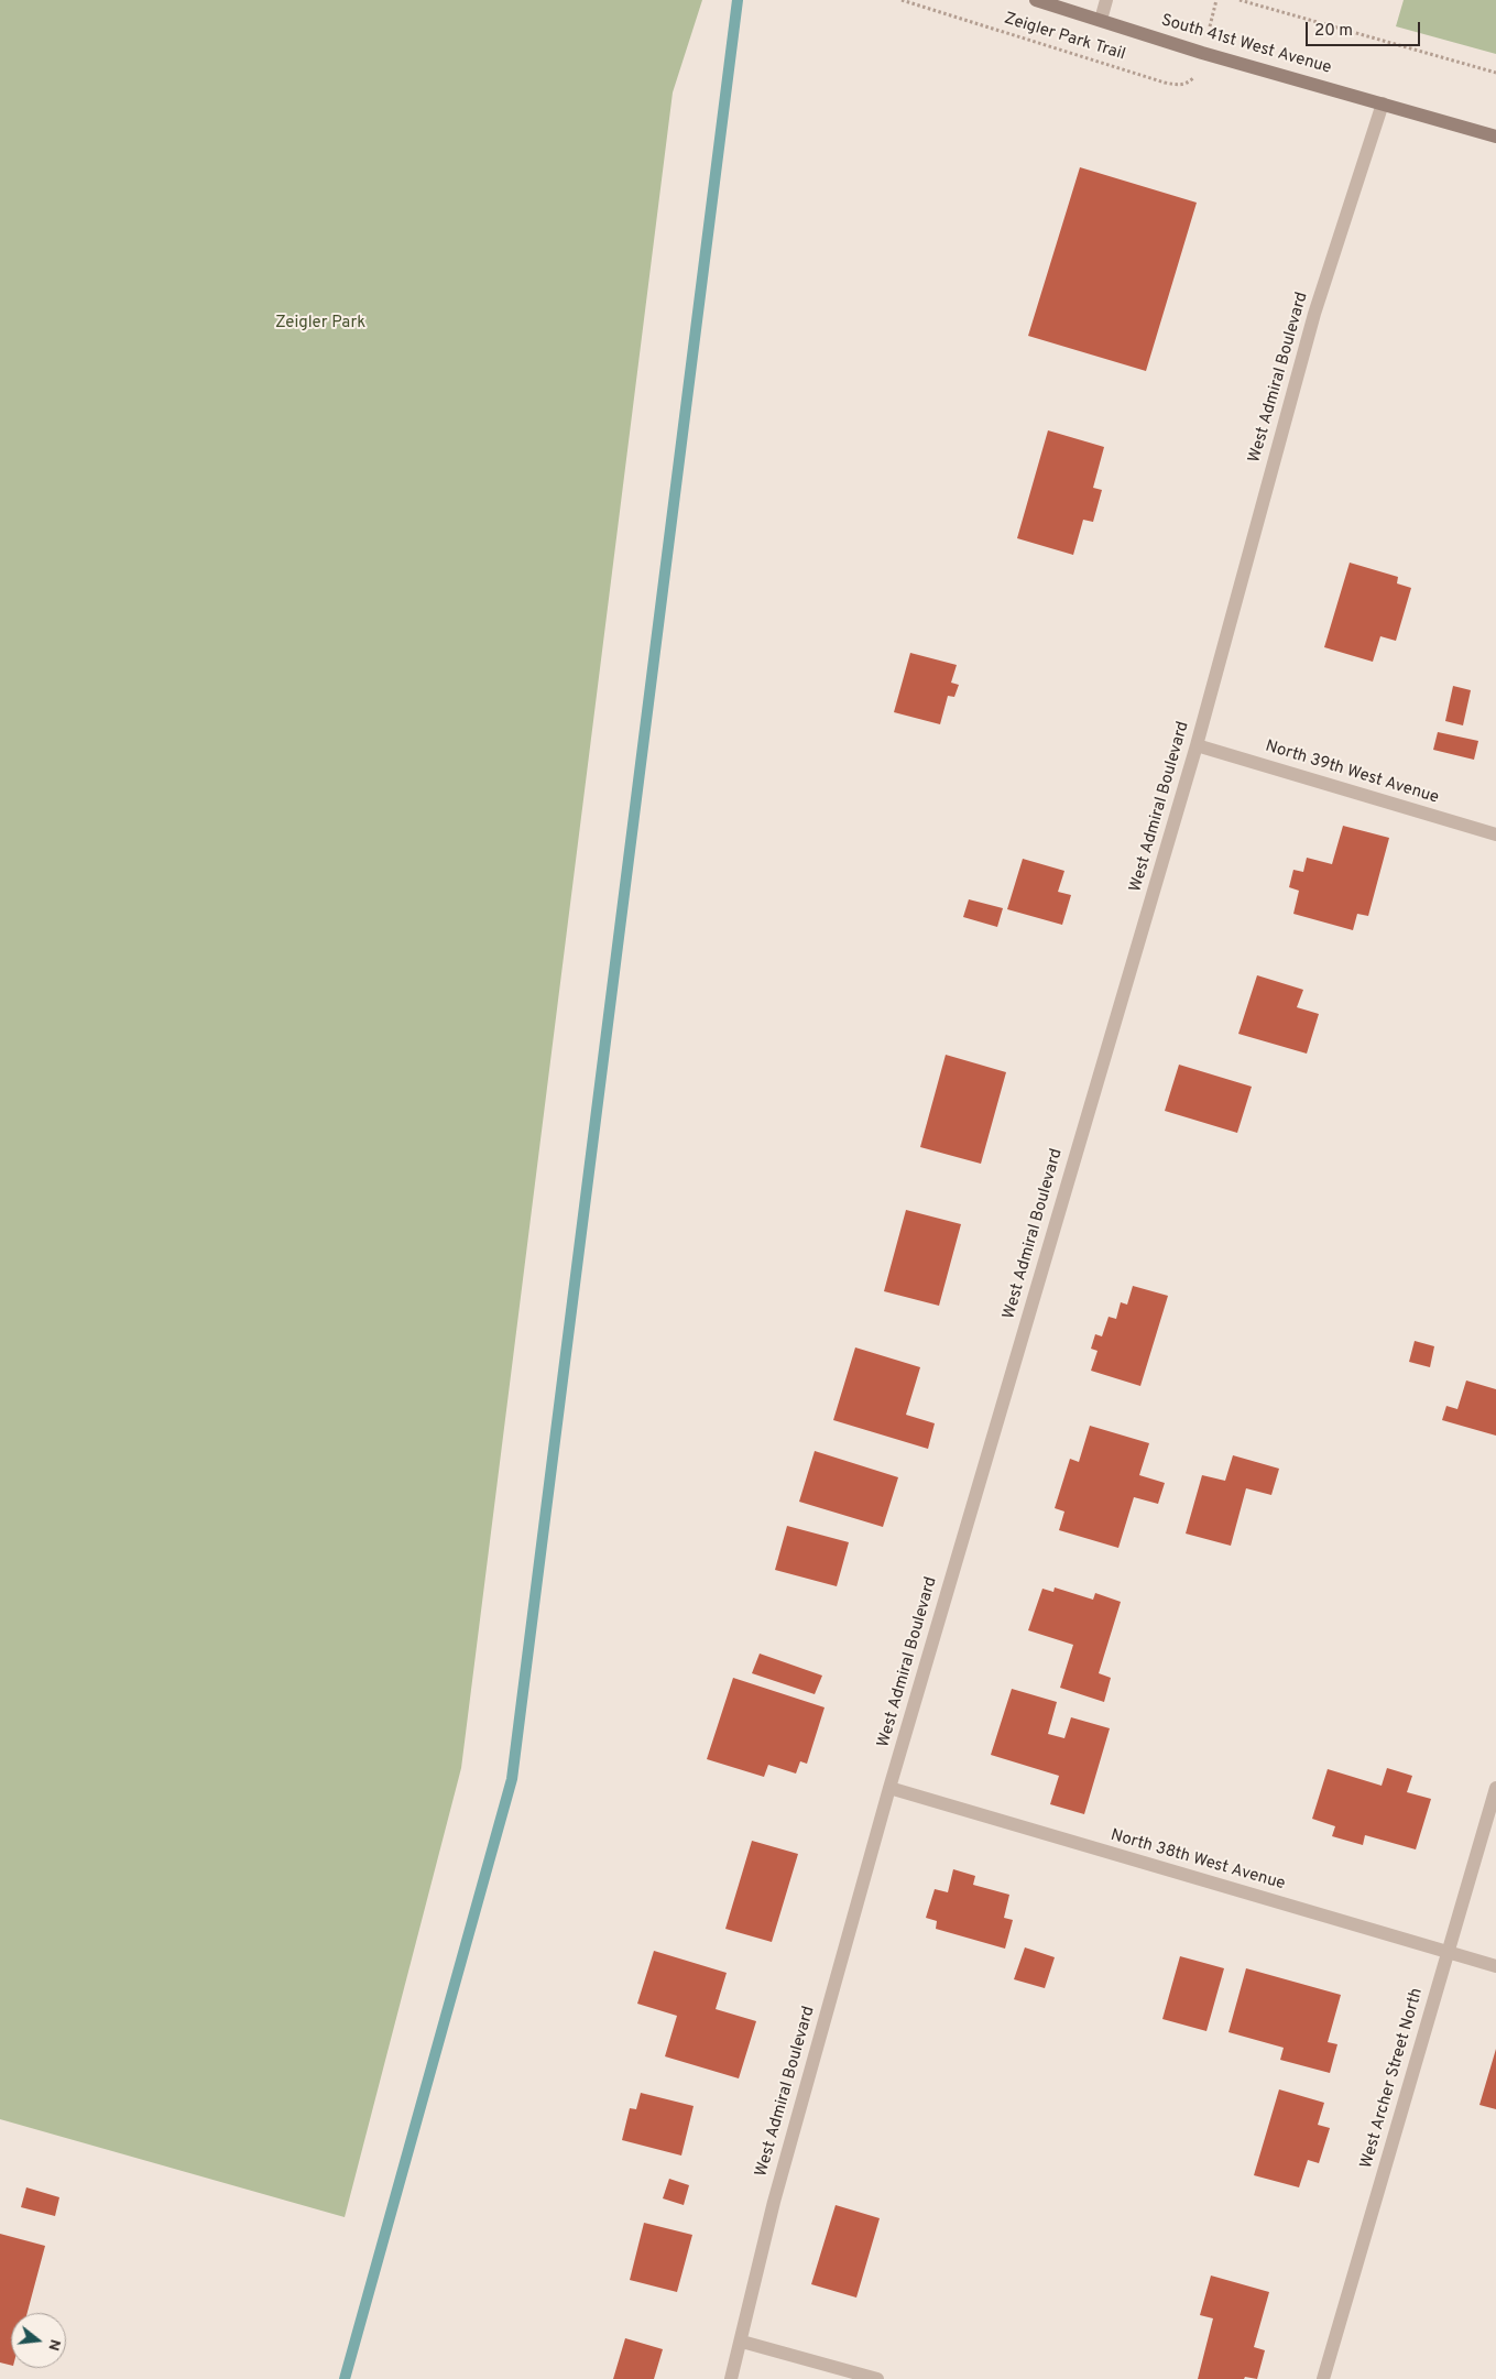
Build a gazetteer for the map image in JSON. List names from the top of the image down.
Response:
{
  "streets": {
    "street": [
      "South 41st West Avenue",
      "West Admiral Boulevard",
      "North 39th West Avenue",
      "North 38th West Avenue",
      "West Archer Street North"
    ],
    "path": ["Zeigler Park Trail"]
  },
  "crossings": [
    ["Zeigler Park Trail", "South 41st West Avenue"],
    ["South 41st West Avenue", "West Admiral Boulevard"],
    ["West Admiral Boulevard", "North 39th West Avenue"],
    ["West Admiral Boulevard", "North 38th West Avenue"],
    ["North 38th West Avenue", "West Archer Street North"]
  ],
  "parks": ["Zeigler Park"],
  "scale_bar": "20 m",
  "north": "right"
}
